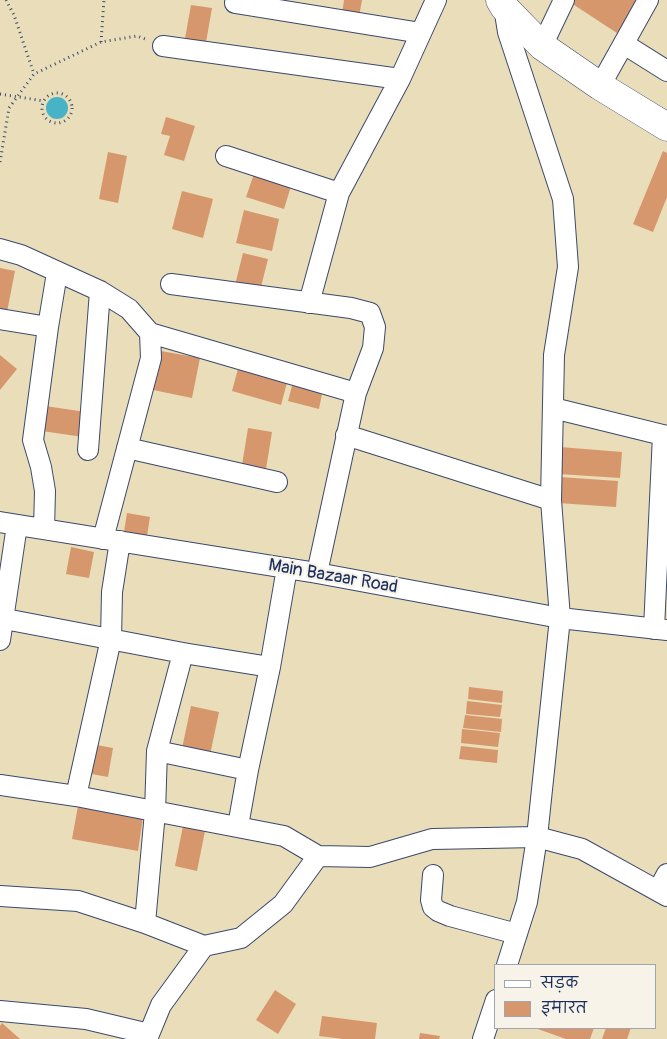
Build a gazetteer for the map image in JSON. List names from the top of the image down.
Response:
{
  "streets": {
    "street": ["Main Bazaar Road"]
  },
  "legend": ["सड़क", "इमारत"]
}
